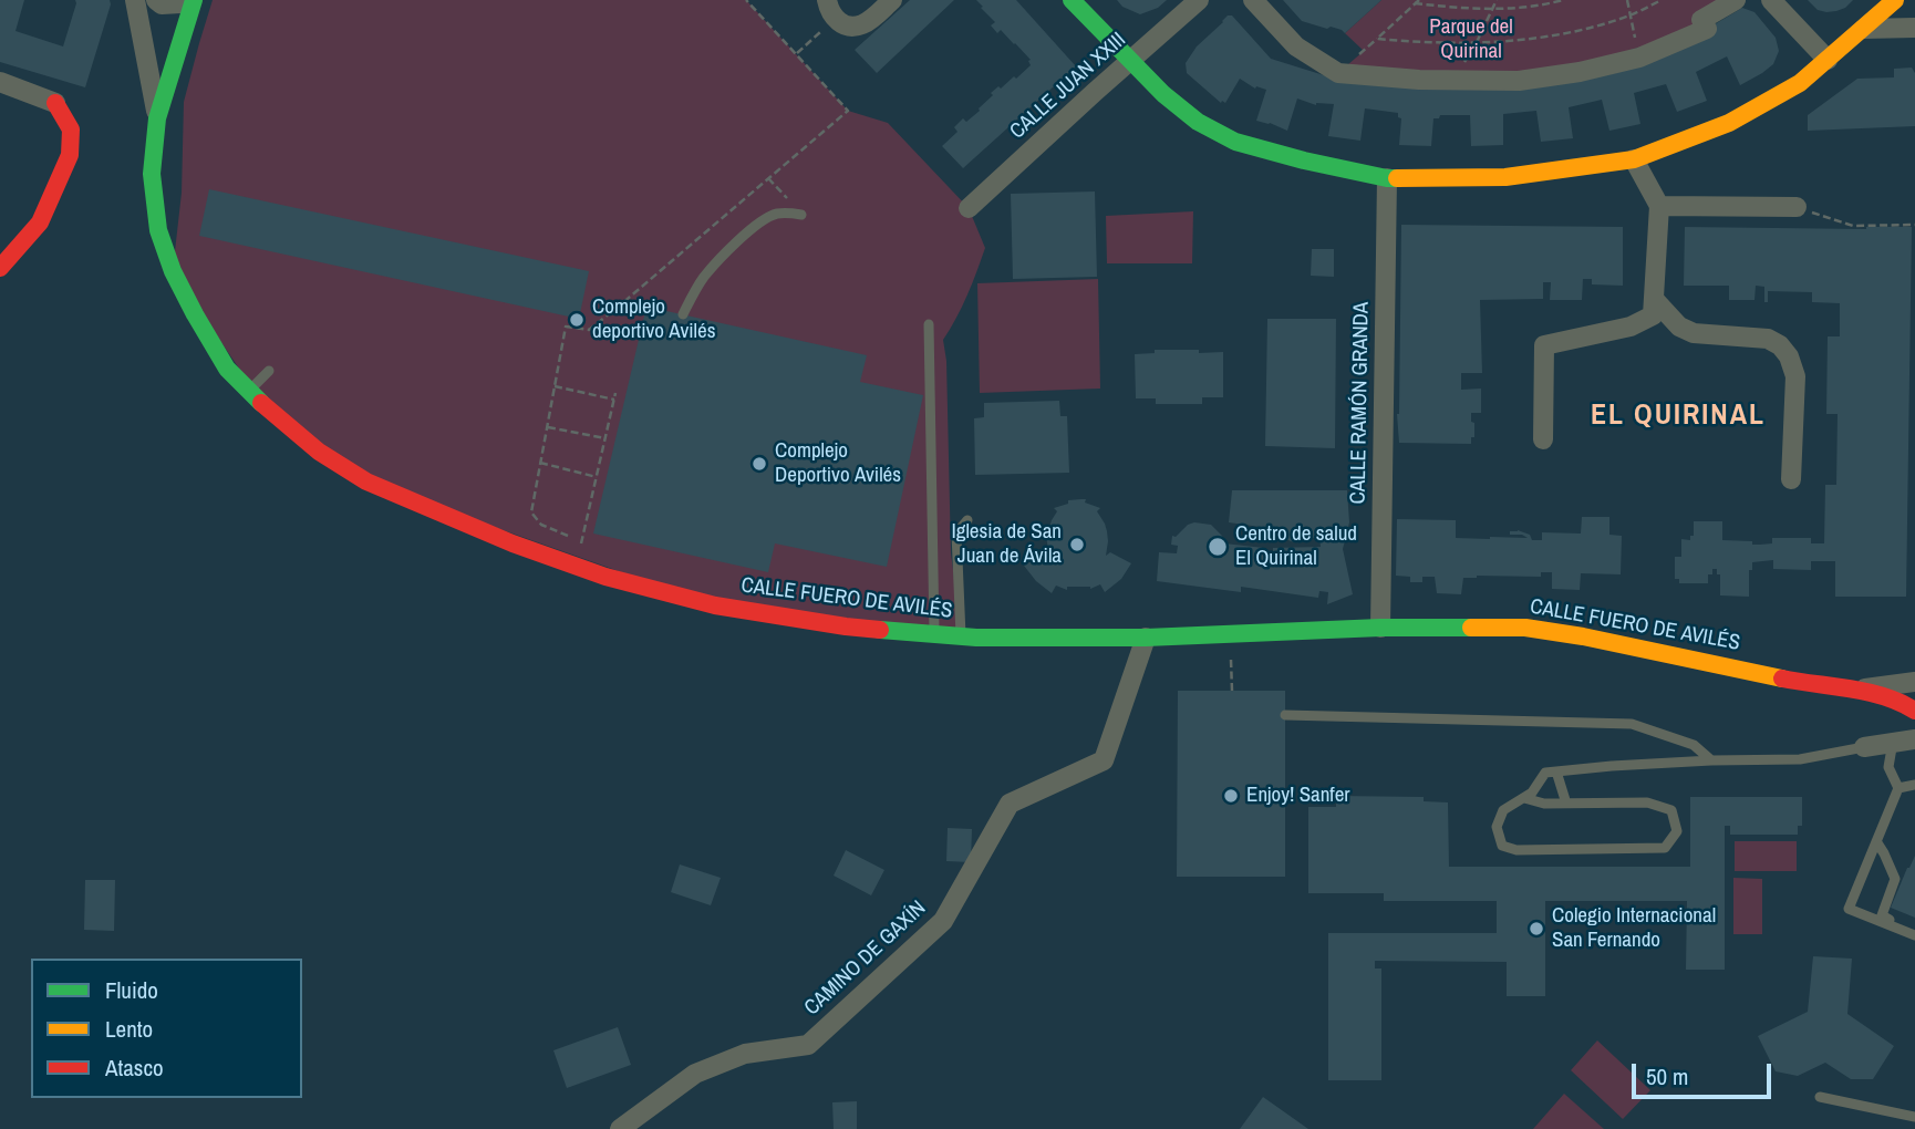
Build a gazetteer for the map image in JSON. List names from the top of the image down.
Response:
{
  "streets": {
    "street": [
      "CALLE JUAN XXIII",
      "CALLE RAMÓN GRANDA",
      "CALLE FUERO DE AVILÉS",
      "CAMINO DE GAXÍN"
    ]
  },
  "crossings": [
    ["CALLE RAMÓN GRANDA", "CALLE FUERO DE AVILÉS"],
    ["CALLE FUERO DE AVILÉS", "CAMINO DE GAXÍN"]
  ],
  "districts": ["EL QUIRINAL"],
  "parks": ["Parque del Quirinal"],
  "places": [
    "Complejo deportivo Avilés",
    "Complejo Deportivo Avilés",
    "Iglesia de San Juan de Ávila",
    "Centro de salud El Quirinal",
    "Enjoy! Sanfer",
    "Colegio Internacional San Fernando"
  ],
  "legend": ["Fluido", "Lento", "Atasco"],
  "scale_bar": "50 m"
}
